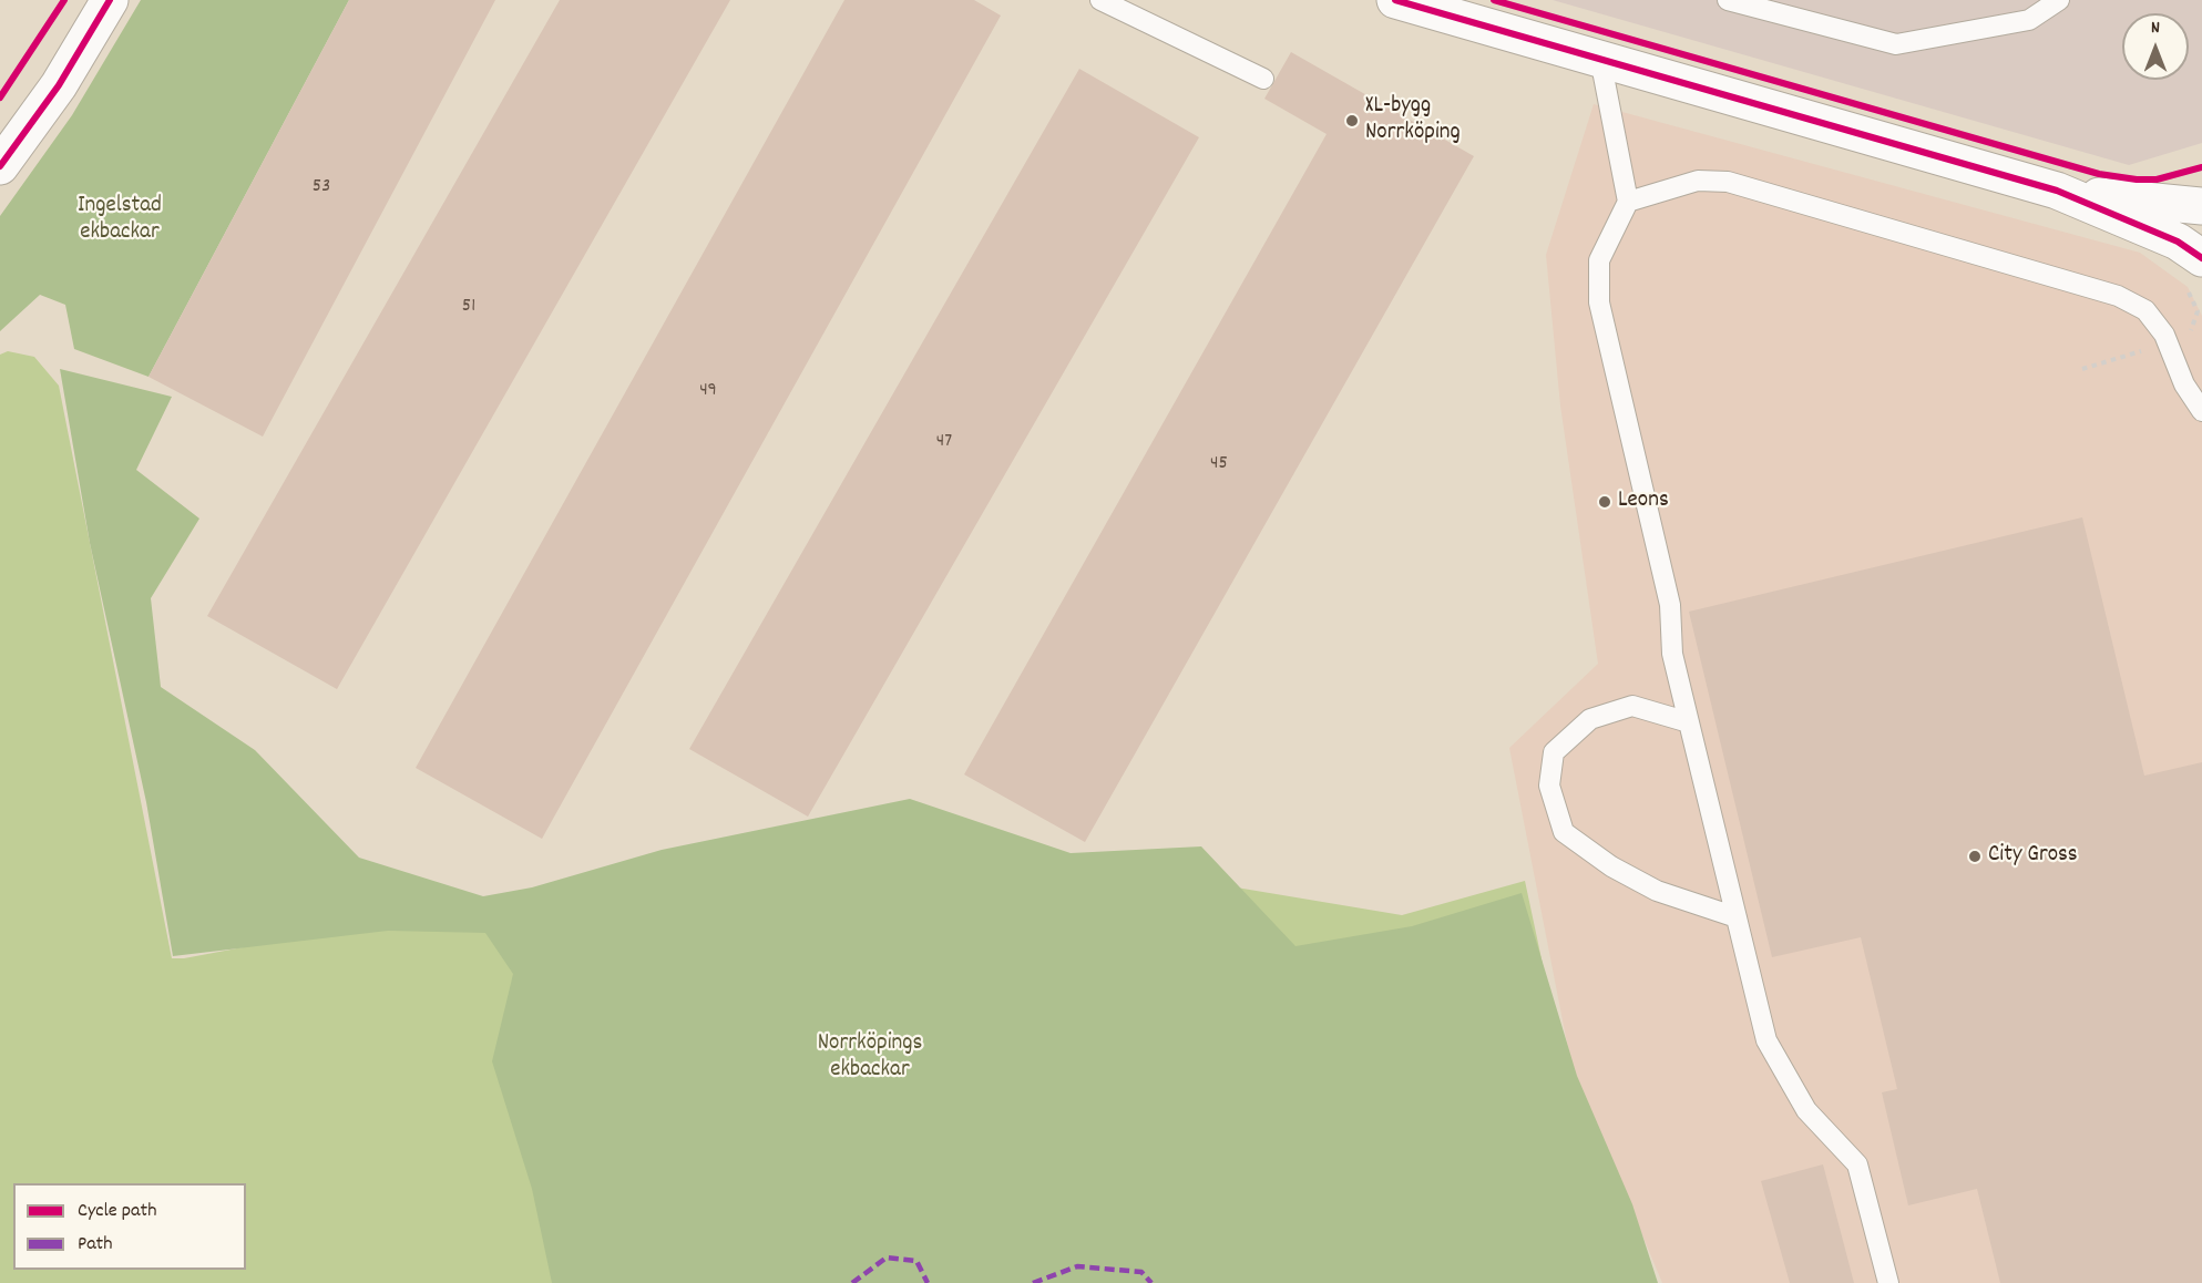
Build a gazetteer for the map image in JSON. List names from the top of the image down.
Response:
{
  "parks": ["Ingelstad ekbackar", "Norrköpings ekbackar"],
  "places": ["XL-bygg Norrköping", "Leons", "City Gross"],
  "house_numbers": [
    "53",
    "51",
    "49",
    "47",
    "45"
  ],
  "legend": ["Cycle path", "Path"],
  "north": "top"
}
